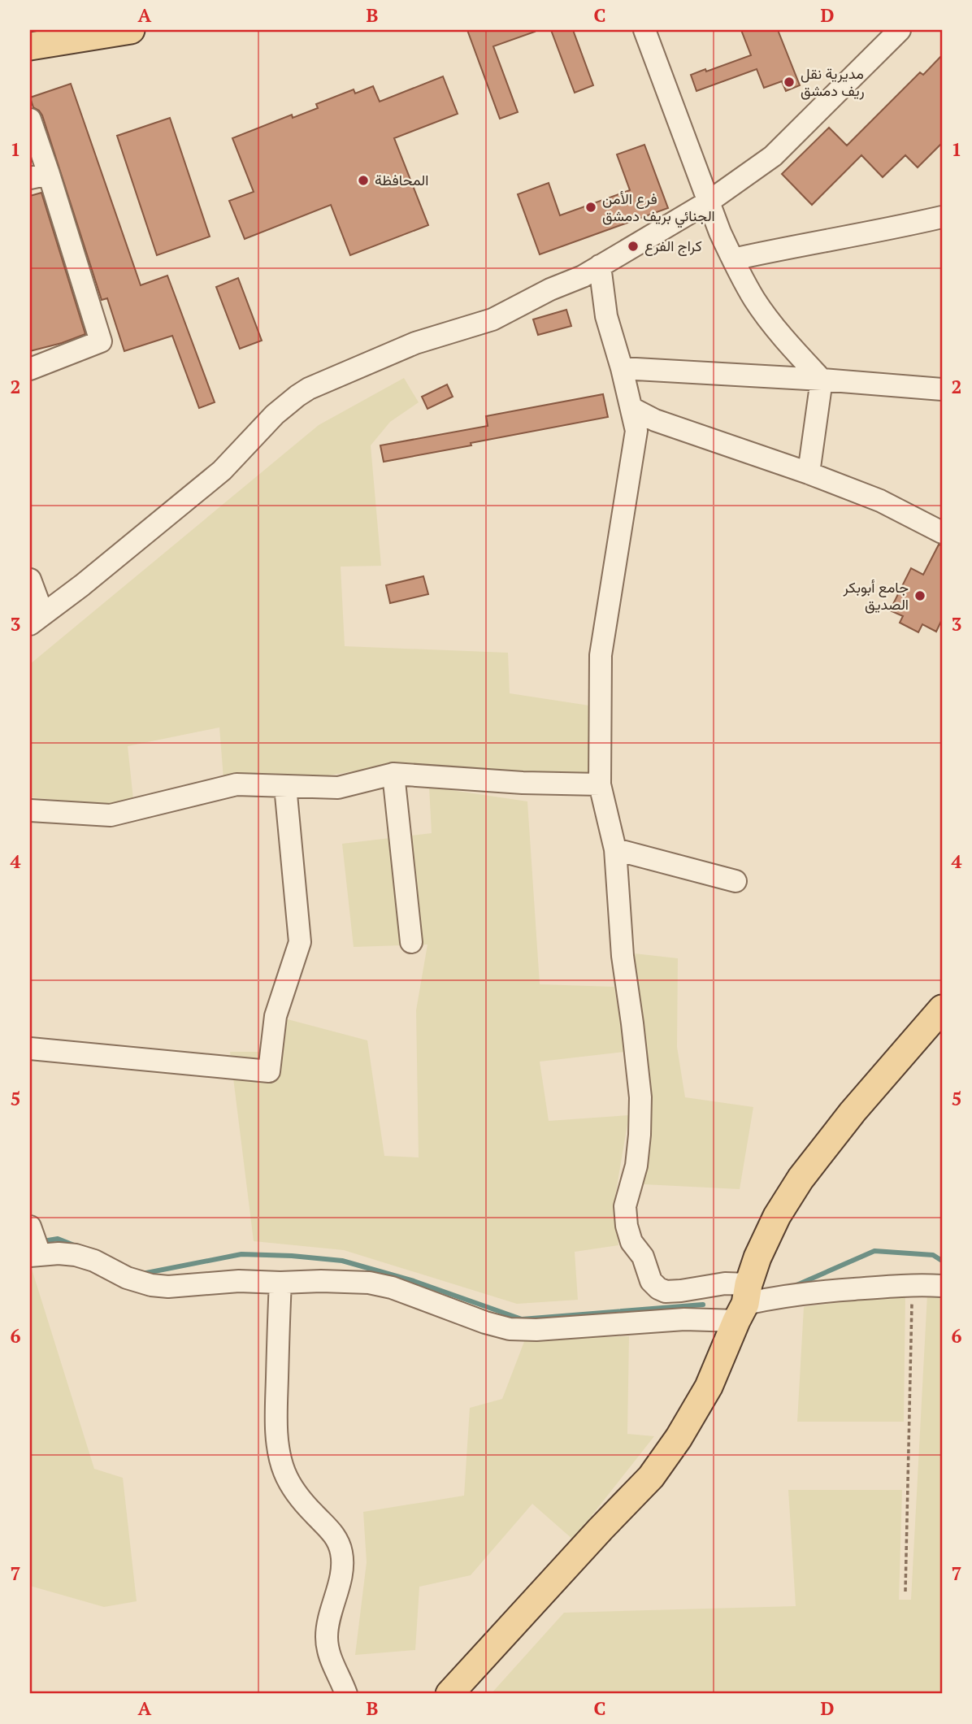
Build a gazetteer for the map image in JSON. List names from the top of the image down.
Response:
{
  "places": [
    "مديرية نقل ريف دمشق",
    "المحافظة",
    "فرع الأمن الجنائي بريف دمشق",
    "كراج الفرع",
    "جامع أبوبكر الصديق"
  ],
  "grid": {
    "columns": [
      "A",
      "B",
      "C",
      "D"
    ],
    "rows": [
      "1",
      "2",
      "3",
      "4",
      "5",
      "6",
      "7"
    ]
  }
}
